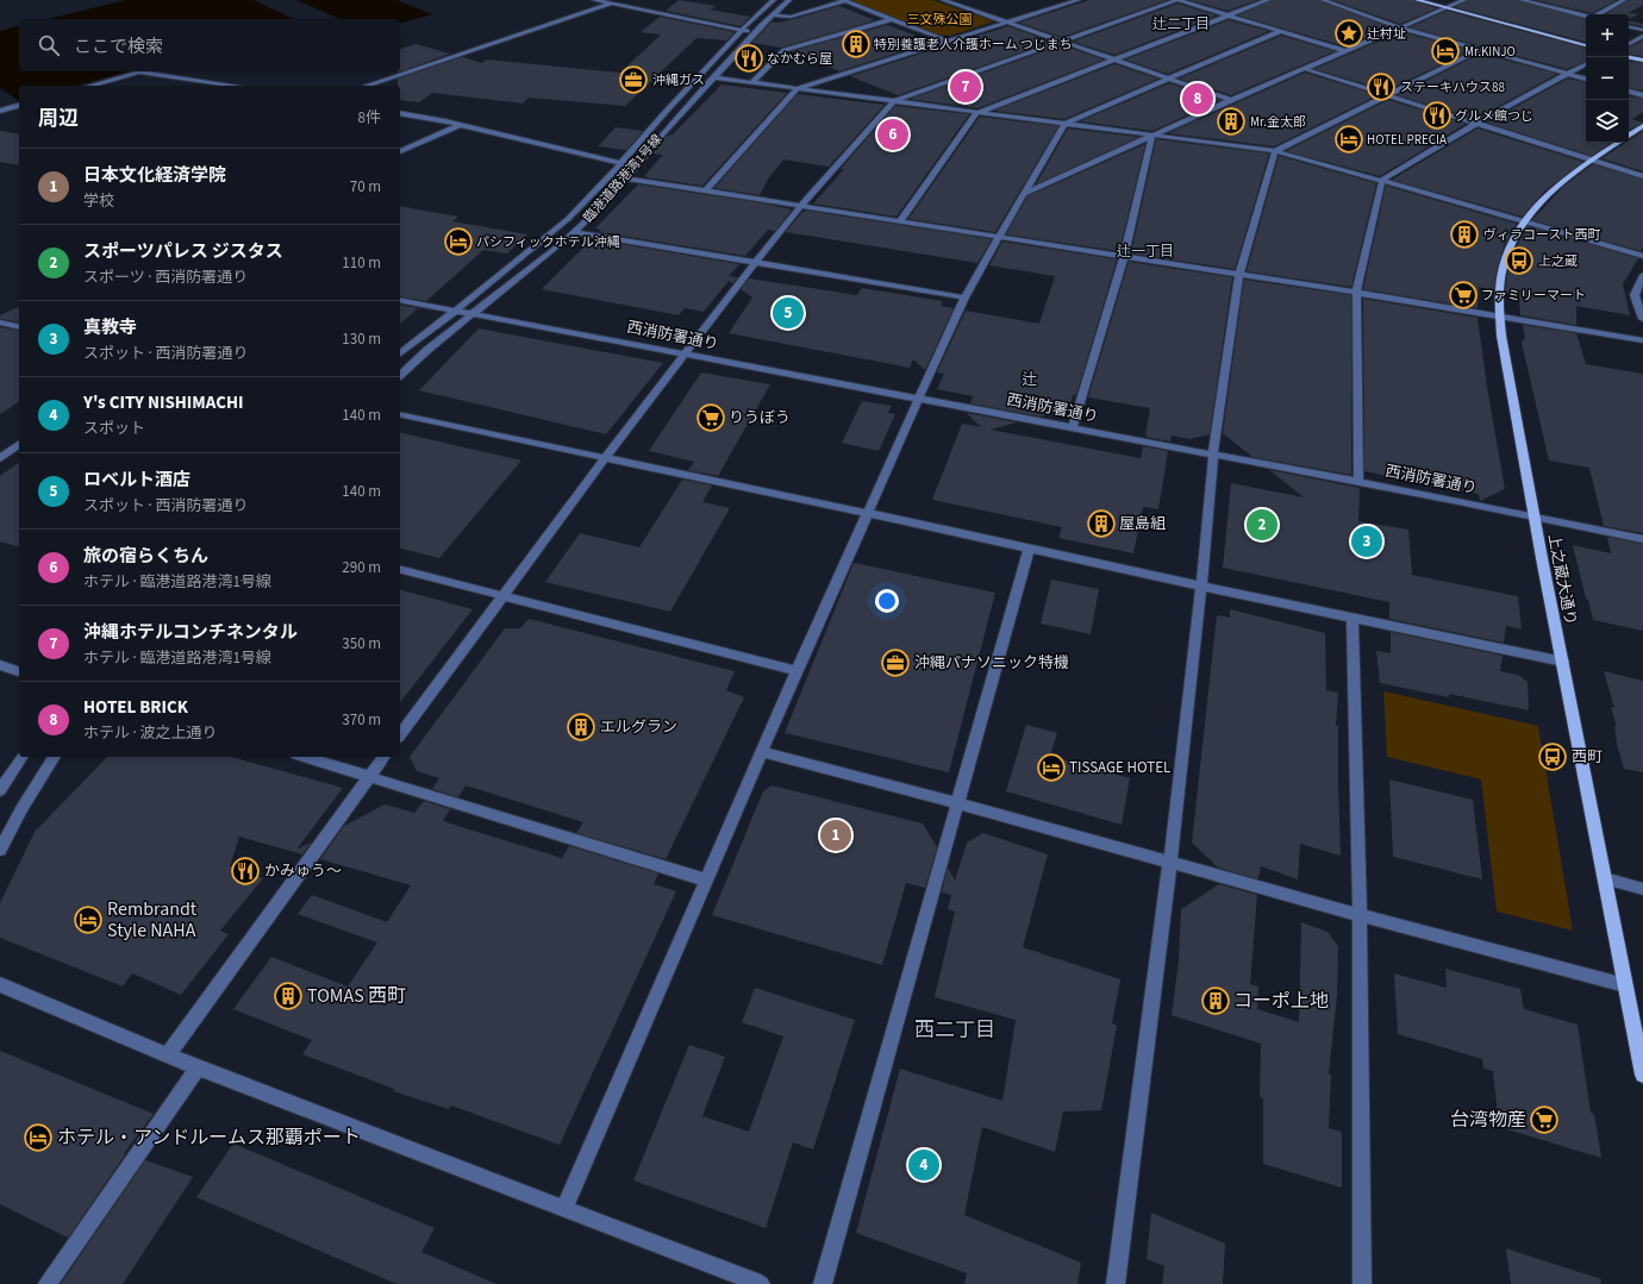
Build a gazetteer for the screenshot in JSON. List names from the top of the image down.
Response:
{
  "streets": {
    "main road": ["上之蔵大通り"],
    "street": ["臨港道路港湾1号線", "西消防署通り"]
  },
  "crossings": [
    ["臨港道路港湾1号線", "西消防署通り"],
    ["西消防署通り", "上之蔵大通り"]
  ],
  "districts": [
    "辻二丁目",
    "辻一丁目",
    "辻",
    "西二丁目"
  ],
  "parks": ["三文殊公園"],
  "places": {
    "place": ["辻村址"],
    "building": [
      "特別養護老人介護ホーム つじまち",
      "Mr.金太郎",
      "ヴィラコースト西町",
      "屋島組",
      "エルグラン",
      "TOMAS 西町",
      "コーポ上地"
    ],
    "hotel": [
      "Mr.KINJO",
      "HOTEL PRECIA",
      "パシフィックホテル沖縄",
      "TISSAGE HOTEL",
      "Rembrandt Style NAHA",
      "ホテル・アンドルームス那覇ポート"
    ],
    "restaurant": [
      "なかむら屋",
      "ステーキハウス88",
      "グルメ館つじ",
      "かみゅう～"
    ],
    "office": ["沖縄ガス", "沖縄パナソニック特機"],
    "bus stop": ["上之蔵", "西町"],
    "supermarket": ["ファミリーマート", "りうぼう", "台湾物産"]
  },
  "page": {
    "map_buttons": ["+", "−"],
    "search": "ここで検索",
    "pins": [
      "7",
      "8",
      "6",
      "5",
      "2",
      "3",
      "1",
      "4"
    ],
    "heading": ["周辺", "8件"],
    "list": [
      {
        "mark": "1",
        "name": "日本文化経済学院",
        "note": "学校",
        "value": "70 m"
      },
      {
        "mark": "2",
        "name": "スポーツパレス ジスタス",
        "note": "スポーツ · 西消防署通り",
        "value": "110 m"
      },
      {
        "mark": "3",
        "name": "真教寺",
        "note": "スポット · 西消防署通り",
        "value": "130 m"
      },
      {
        "mark": "4",
        "name": "Y's CITY NISHIMACHI",
        "note": "スポット",
        "value": "140 m"
      },
      {
        "mark": "5",
        "name": "ロベルト酒店",
        "note": "スポット · 西消防署通り",
        "value": "140 m"
      },
      {
        "mark": "6",
        "name": "旅の宿らくちん",
        "note": "ホテル · 臨港道路港湾1号線",
        "value": "290 m"
      },
      {
        "mark": "7",
        "name": "沖縄ホテルコンチネンタル",
        "note": "ホテル · 臨港道路港湾1号線",
        "value": "350 m"
      },
      {
        "mark": "8",
        "name": "HOTEL BRICK",
        "note": "ホテル · 波之上通り",
        "value": "370 m"
      }
    ]
  }
}
